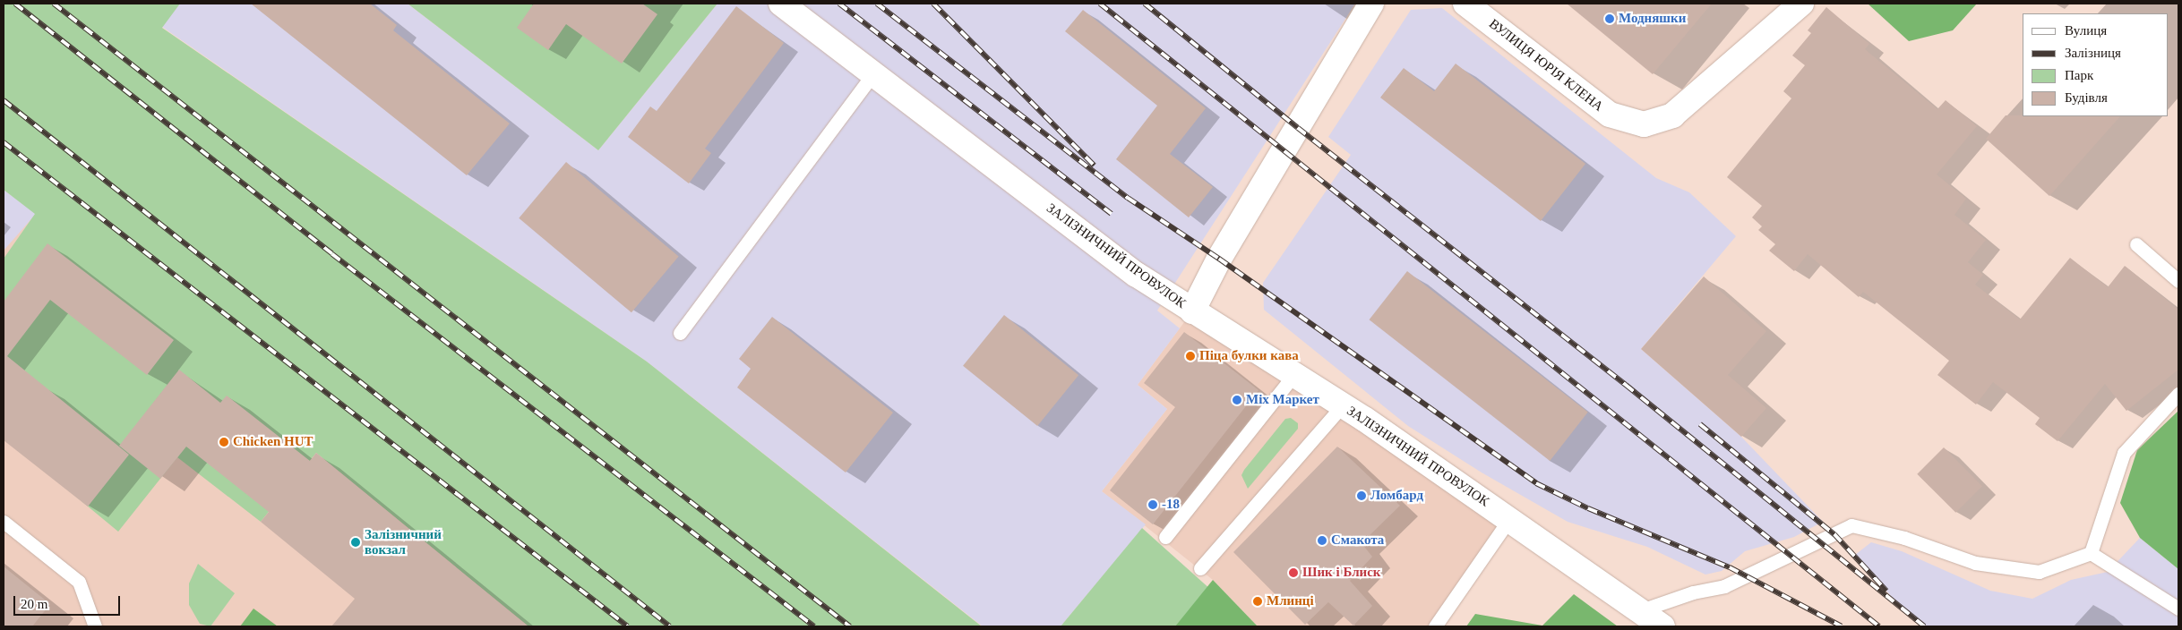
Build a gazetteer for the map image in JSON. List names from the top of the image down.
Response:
{
  "streets": {
    "street": ["ВУЛИЦЯ ЮРІЯ КЛЕНА", "ЗАЛІЗНИЧНИЙ ПРОВУЛОК"]
  },
  "places": [
    "Модняшки",
    "Піца булки кава",
    "Mix Маркет",
    "Chicken HUT",
    "Ломбард",
    "-18",
    "Смакота",
    "Залізничний вокзал",
    "Шик і Блиск",
    "Млинці"
  ],
  "legend": [
    "Вулиця",
    "Залізниця",
    "Парк",
    "Будівля"
  ],
  "scale_bar": "20 m"
}
